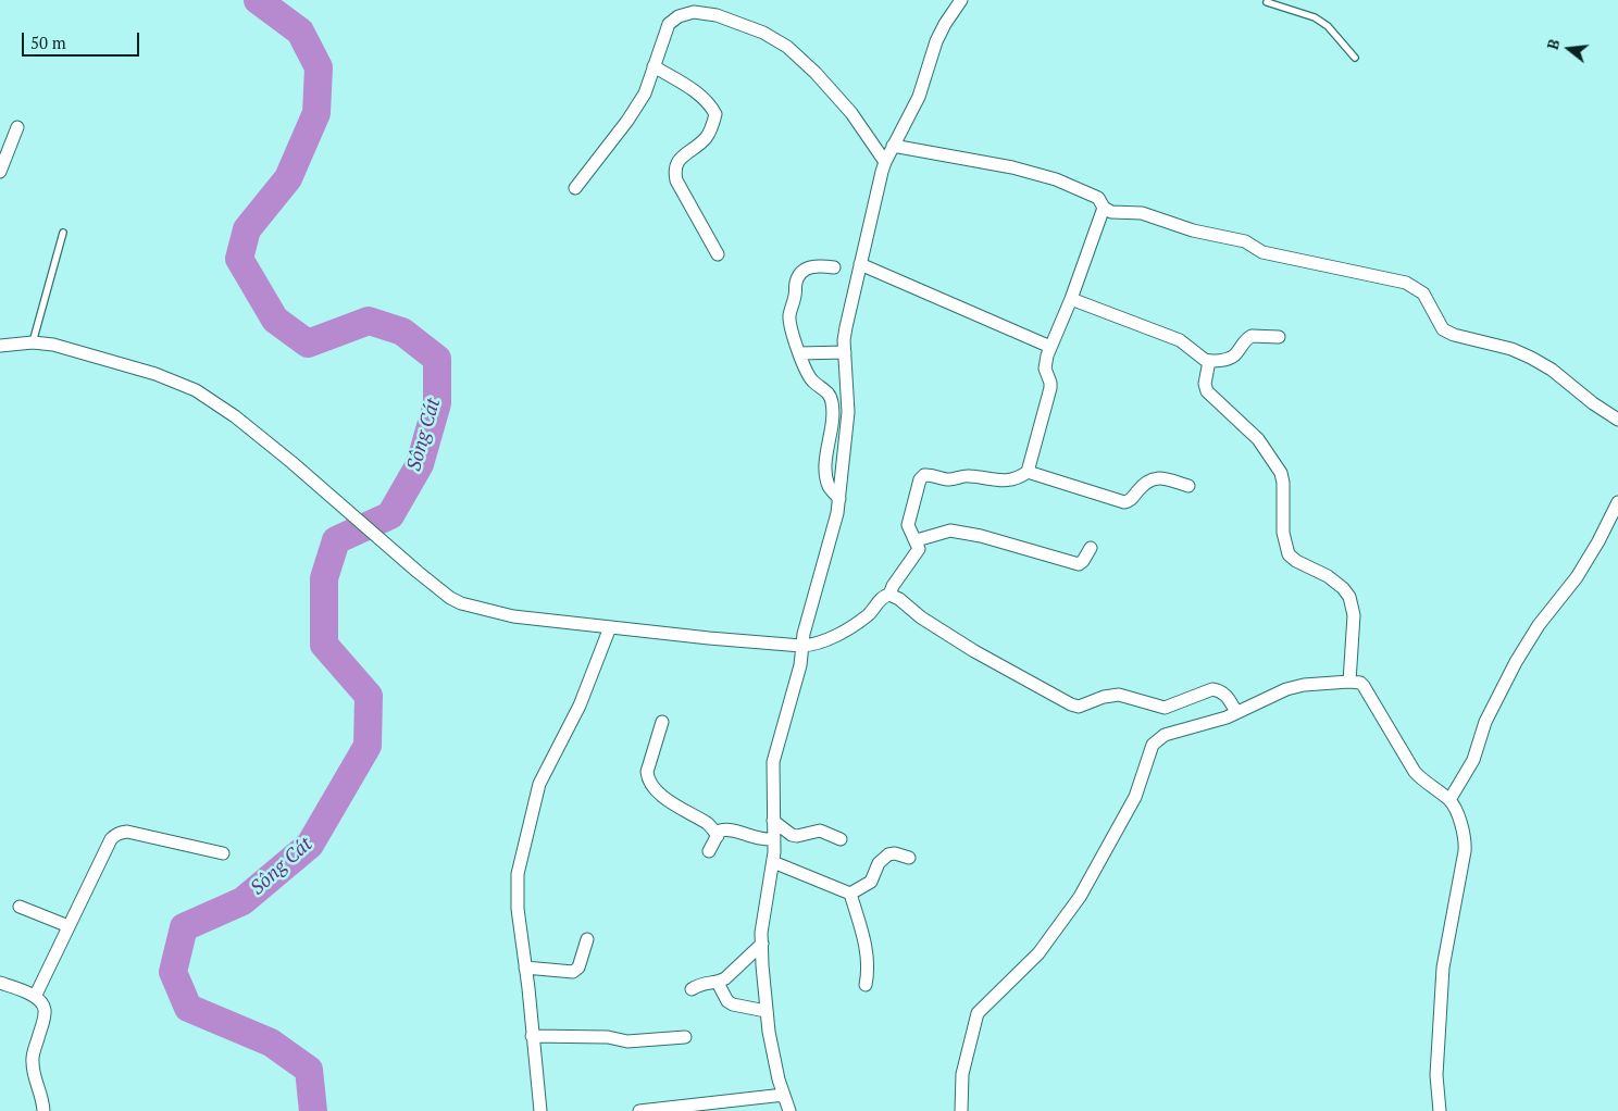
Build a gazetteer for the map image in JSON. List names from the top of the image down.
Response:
{
  "water": ["Sông Cát"],
  "scale_bar": "50 m",
  "north": "left"
}
